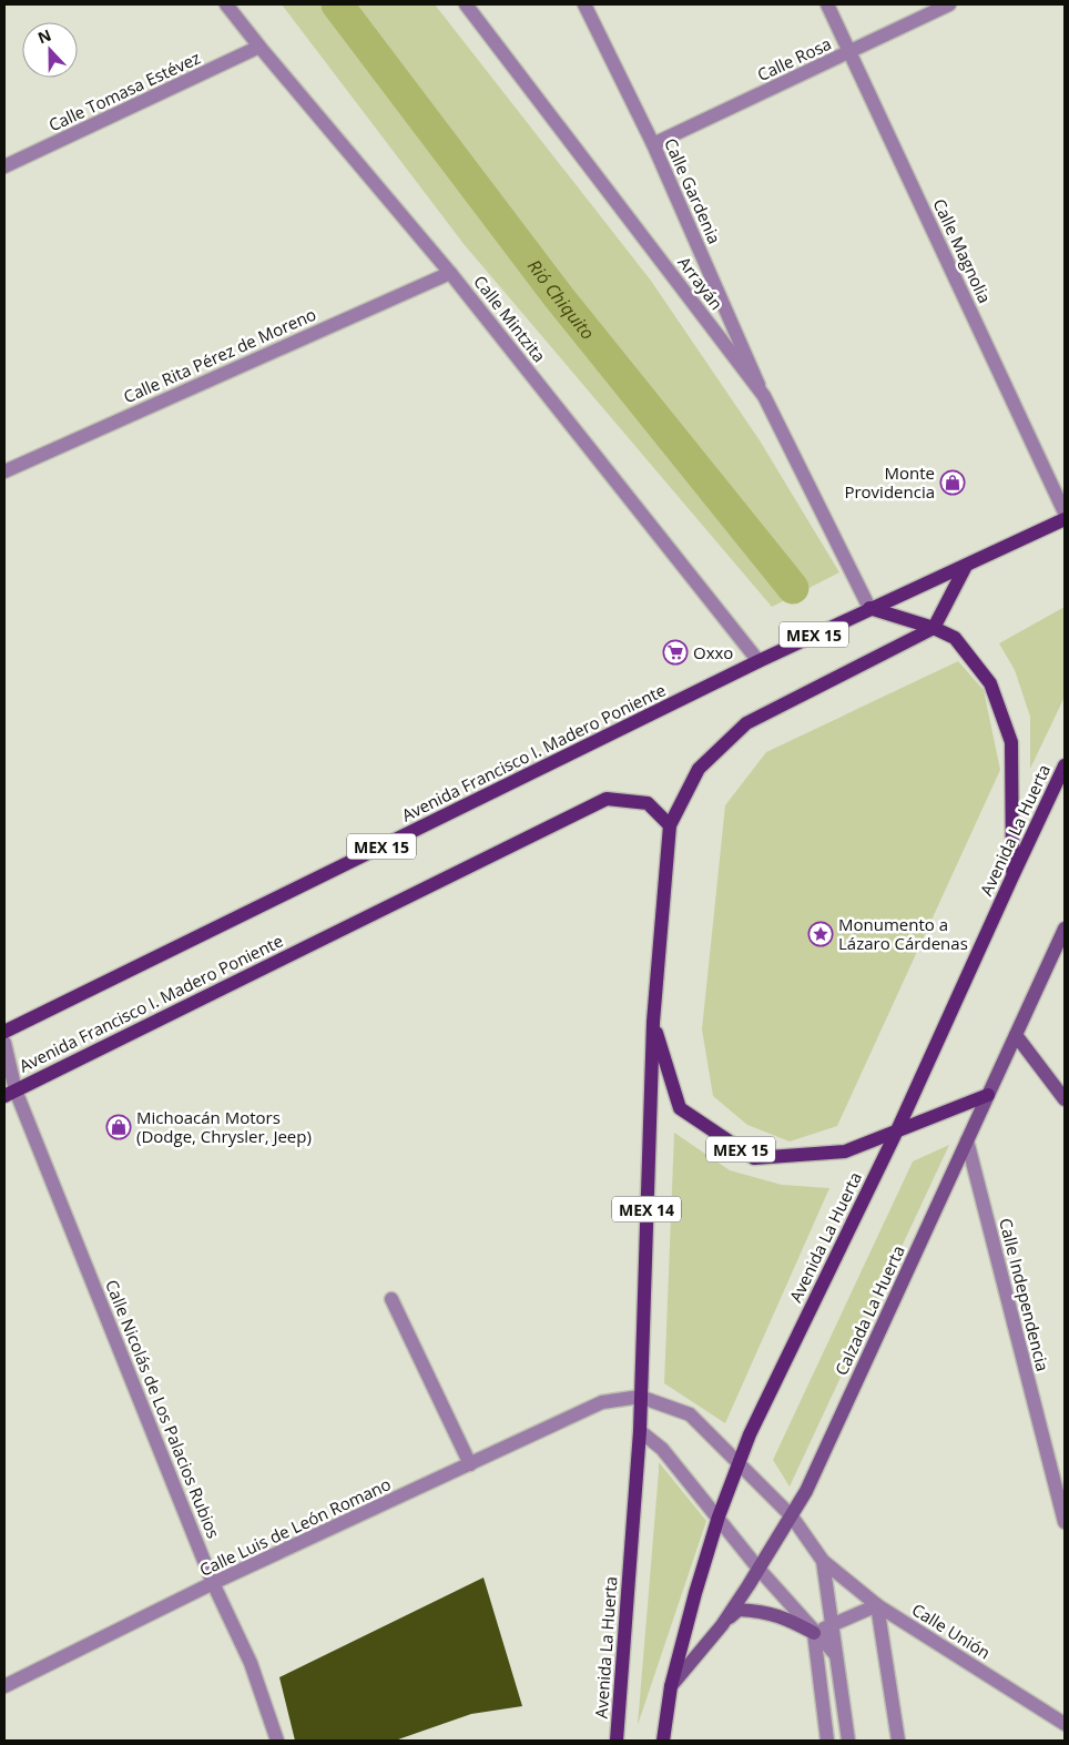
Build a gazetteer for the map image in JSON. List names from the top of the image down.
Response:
{
  "streets": {
    "main road": [
      "MEX 15",
      "Avenida Francisco I. Madero Poniente",
      "Avenida La Huerta",
      "MEX 14",
      "Calzada La Huerta"
    ],
    "street": [
      "Calle Rosa",
      "Calle Tomasa Estévez",
      "Calle Gardenia",
      "Calle Magnolia",
      "Arrayán",
      "Calle Mintzita",
      "Calle Rita Pérez de Moreno",
      "Calle Independencia",
      "Calle Nicolás de Los Palacios Rubios",
      "Calle Luis de León Romano",
      "Calle Unión"
    ]
  },
  "crossings": [
    ["Calle Rosa", "Calle Gardenia"],
    ["Calle Rosa", "Calle Magnolia"],
    ["Calle Tomasa Estévez", "Calle Mintzita"],
    ["Calle Gardenia", "Arrayán"],
    ["Arrayán", "MEX 15"],
    ["Arrayán", "Avenida Francisco I. Madero Poniente"],
    ["Calle Mintzita", "Calle Rita Pérez de Moreno"],
    ["Calle Mintzita", "Avenida Francisco I. Madero Poniente"],
    ["MEX 15", "Avenida Francisco I. Madero Poniente"],
    ["MEX 15", "Avenida La Huerta"],
    ["Avenida Francisco I. Madero Poniente", "Avenida La Huerta"],
    ["Avenida Francisco I. Madero Poniente", "Calle Nicolás de Los Palacios Rubios"],
    ["Avenida La Huerta", "Calzada La Huerta"],
    ["Avenida La Huerta", "Calle Luis de León Romano"],
    ["Calle Independencia", "Calzada La Huerta"],
    ["Calle Nicolás de Los Palacios Rubios", "Calle Luis de León Romano"]
  ],
  "water": ["Rió Chiquito"],
  "places": {
    "shop": ["Monte Providencia", "Michoacán Motors (Dodge, Chrysler, Jeep)"],
    "supermarket": ["Oxxo"],
    "place": ["Monumento a Lázaro Cárdenas"]
  },
  "north": "top"
}
